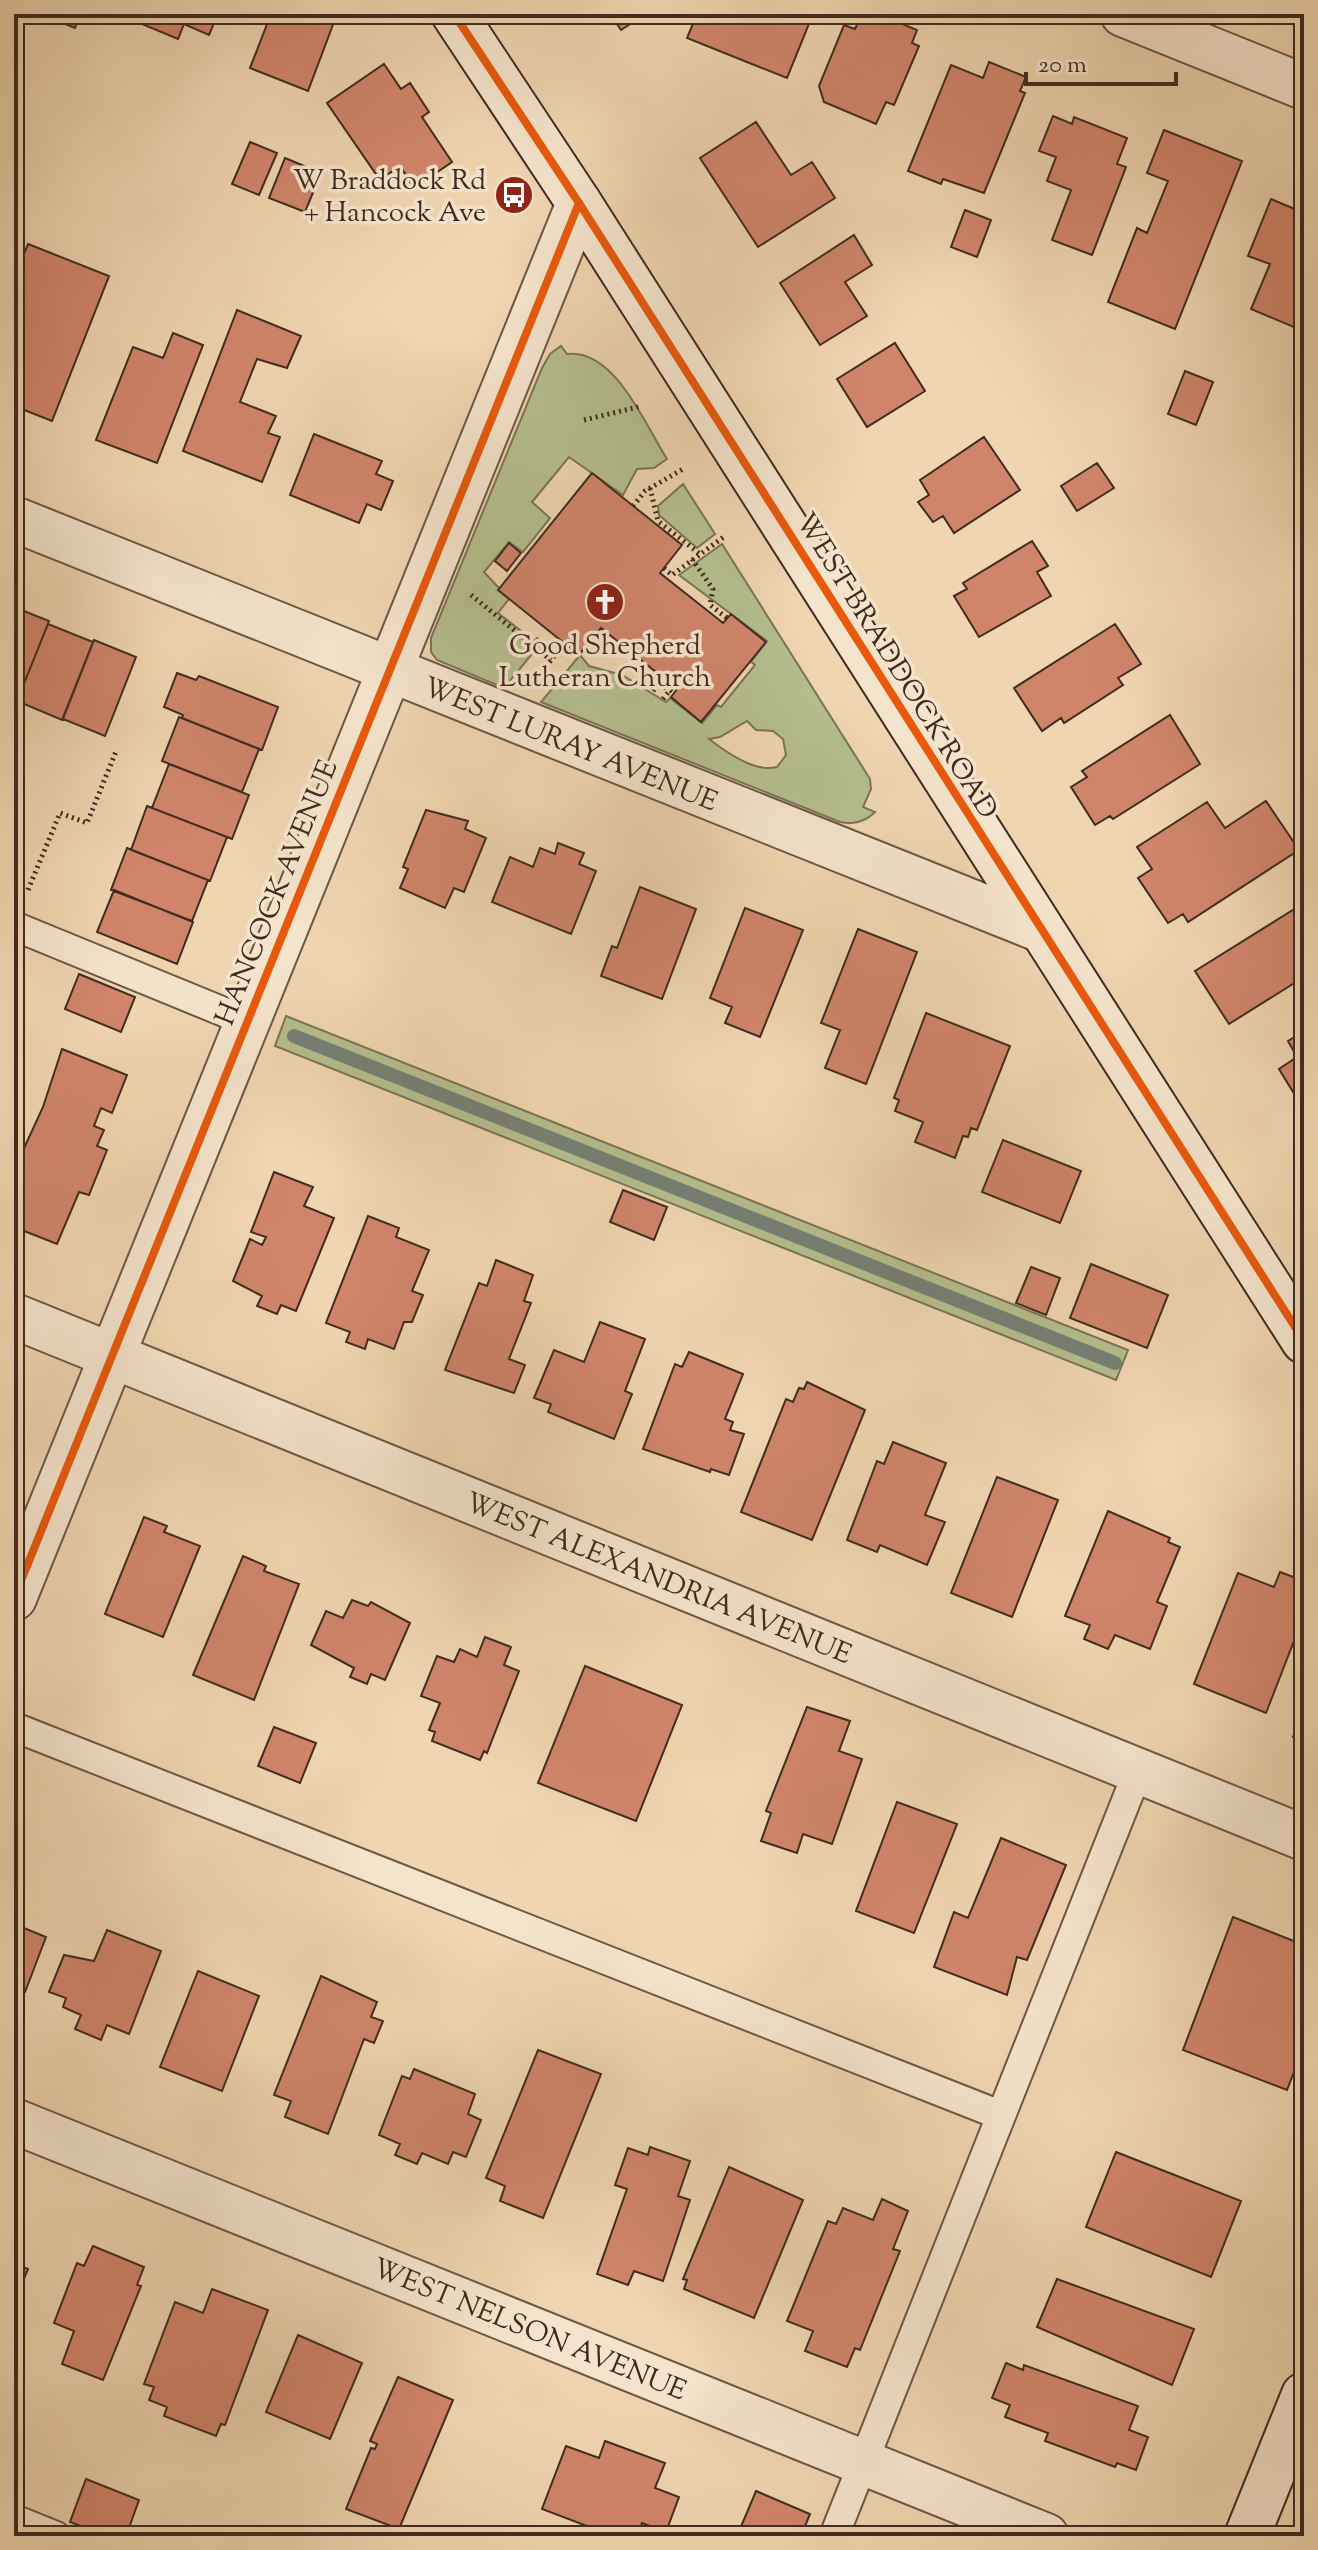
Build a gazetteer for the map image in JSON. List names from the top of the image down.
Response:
{
  "streets": {
    "street": [
      "WEST BRADDOCK ROAD",
      "WEST LURAY AVENUE",
      "HANCOCK AVENUE",
      "WEST ALEXANDRIA AVENUE",
      "WEST NELSON AVENUE"
    ]
  },
  "crossings": [
    ["WEST BRADDOCK ROAD", "WEST LURAY AVENUE"],
    ["WEST BRADDOCK ROAD", "HANCOCK AVENUE"],
    ["WEST LURAY AVENUE", "HANCOCK AVENUE"],
    ["HANCOCK AVENUE", "WEST ALEXANDRIA AVENUE"]
  ],
  "places": {
    "bus stop": ["W Braddock Rd + Hancock Ave"],
    "church": ["Good Shepherd Lutheran Church"]
  },
  "scale_bar": "20 m"
}
